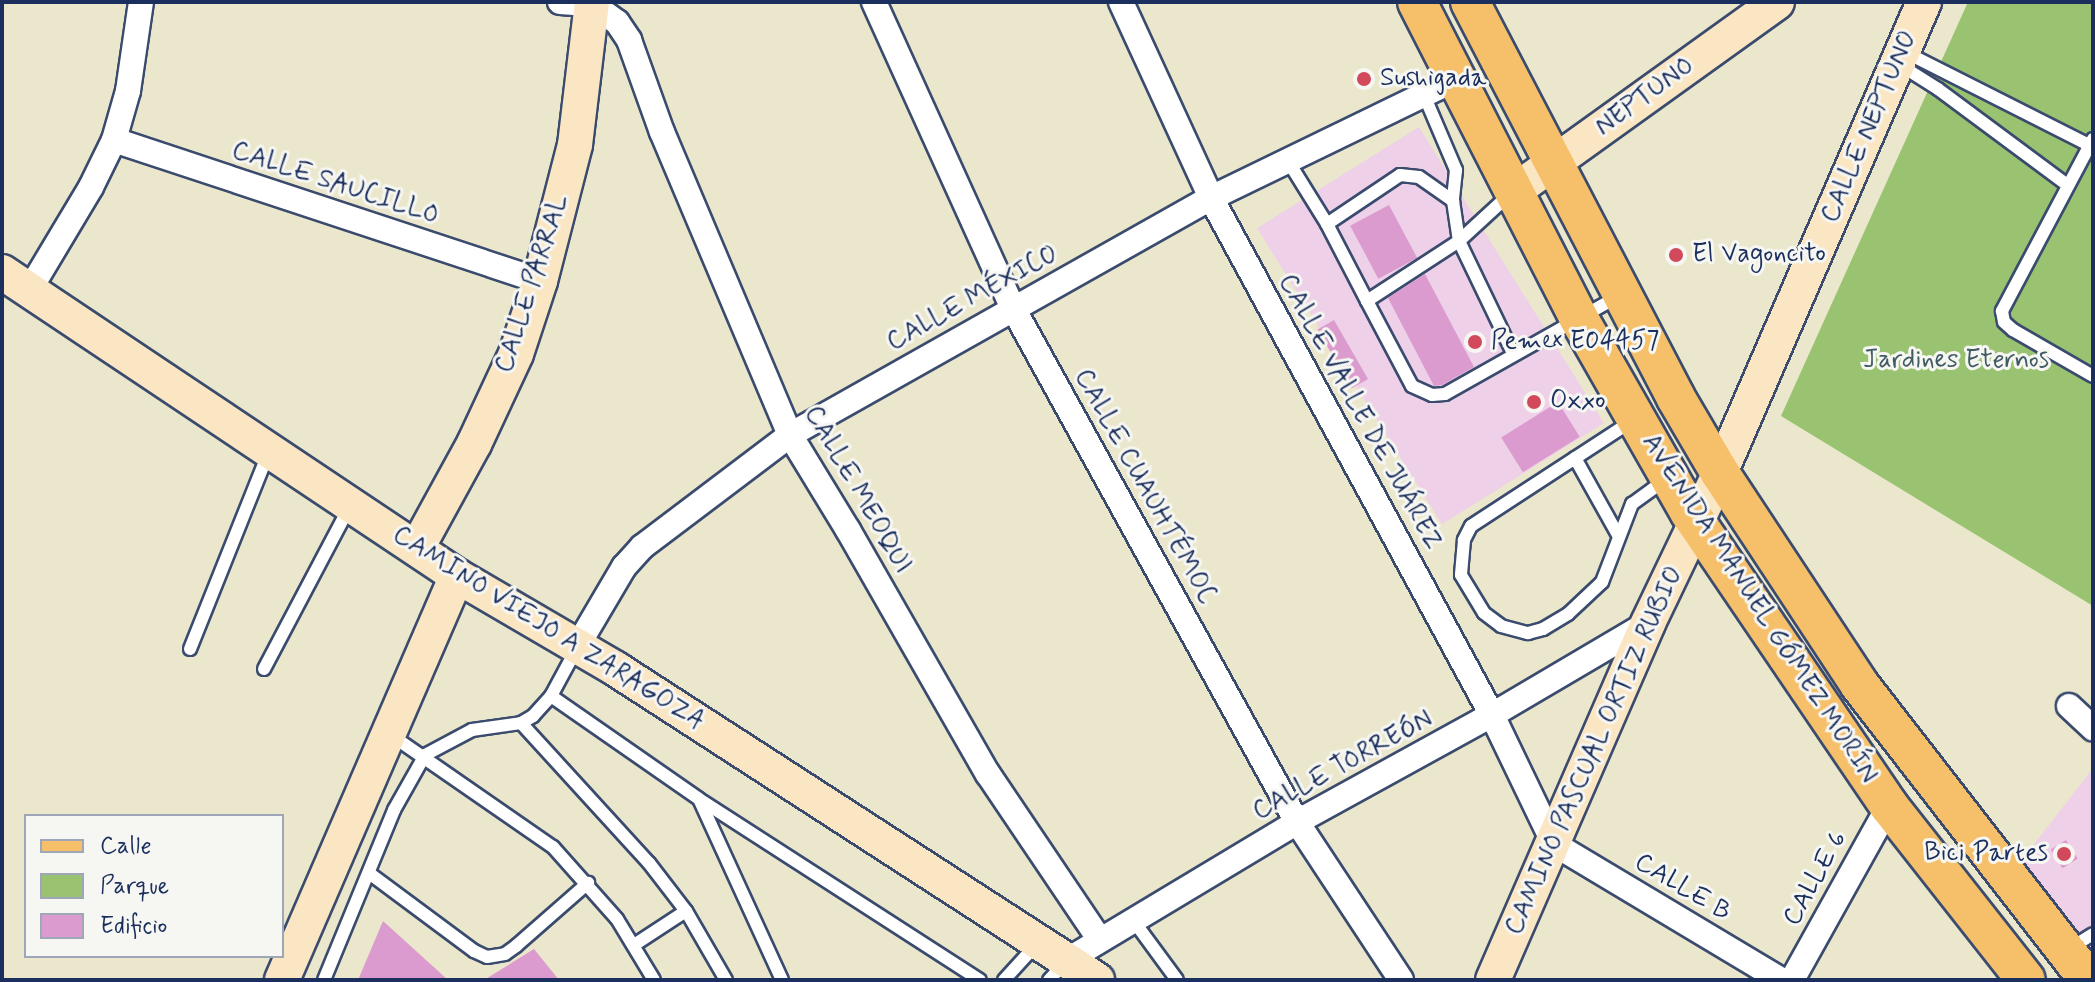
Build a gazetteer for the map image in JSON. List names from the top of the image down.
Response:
{
  "streets": {
    "main road": ["AVENIDA MANUEL GÓMEZ MORÍN"],
    "street": [
      "NEPTUNO",
      "CALLE NEPTUNO",
      "CALLE SAUCILLO",
      "CALLE PARRAL",
      "CALLE MÉXICO",
      "CALLE VALLE DE JUÁREZ",
      "CALLE CUAUHTÉMOC",
      "CALLE MEOQUI",
      "CAMINO VIEJO A ZARAGOZA",
      "CAMINO PASCUAL ORTIZ RUBIO",
      "CALLE TORREÓN",
      "CALLE 6",
      "CALLE B"
    ]
  },
  "crossings": [
    ["NEPTUNO", "AVENIDA MANUEL GÓMEZ MORÍN"],
    ["CALLE NEPTUNO", "AVENIDA MANUEL GÓMEZ MORÍN"],
    ["CALLE NEPTUNO", "CAMINO PASCUAL ORTIZ RUBIO"],
    ["CALLE SAUCILLO", "CALLE PARRAL"],
    ["CALLE PARRAL", "CALLE MEOQUI"],
    ["CALLE PARRAL", "CAMINO VIEJO A ZARAGOZA"],
    ["CALLE MÉXICO", "CALLE VALLE DE JUÁREZ"],
    ["CALLE MÉXICO", "CALLE CUAUHTÉMOC"],
    ["CALLE MÉXICO", "CALLE MEOQUI"],
    ["CALLE MÉXICO", "AVENIDA MANUEL GÓMEZ MORÍN"],
    ["CALLE MÉXICO", "CAMINO VIEJO A ZARAGOZA"],
    ["CALLE VALLE DE JUÁREZ", "CAMINO PASCUAL ORTIZ RUBIO"],
    ["CALLE VALLE DE JUÁREZ", "CALLE TORREÓN"],
    ["CALLE VALLE DE JUÁREZ", "CALLE B"],
    ["CALLE CUAUHTÉMOC", "CALLE TORREÓN"],
    ["CALLE MEOQUI", "CALLE TORREÓN"],
    ["AVENIDA MANUEL GÓMEZ MORÍN", "CAMINO PASCUAL ORTIZ RUBIO"],
    ["AVENIDA MANUEL GÓMEZ MORÍN", "CALLE 6"],
    ["CAMINO VIEJO A ZARAGOZA", "CALLE TORREÓN"],
    ["CAMINO PASCUAL ORTIZ RUBIO", "CALLE TORREÓN"],
    ["CAMINO PASCUAL ORTIZ RUBIO", "CALLE B"]
  ],
  "parks": ["Jardines Eternos"],
  "places": [
    "Sushigada",
    "El Vagoncito",
    "Pemex E04457",
    "Oxxo",
    "Bici Partes"
  ],
  "legend": ["Calle", "Parque", "Edificio"]
}
